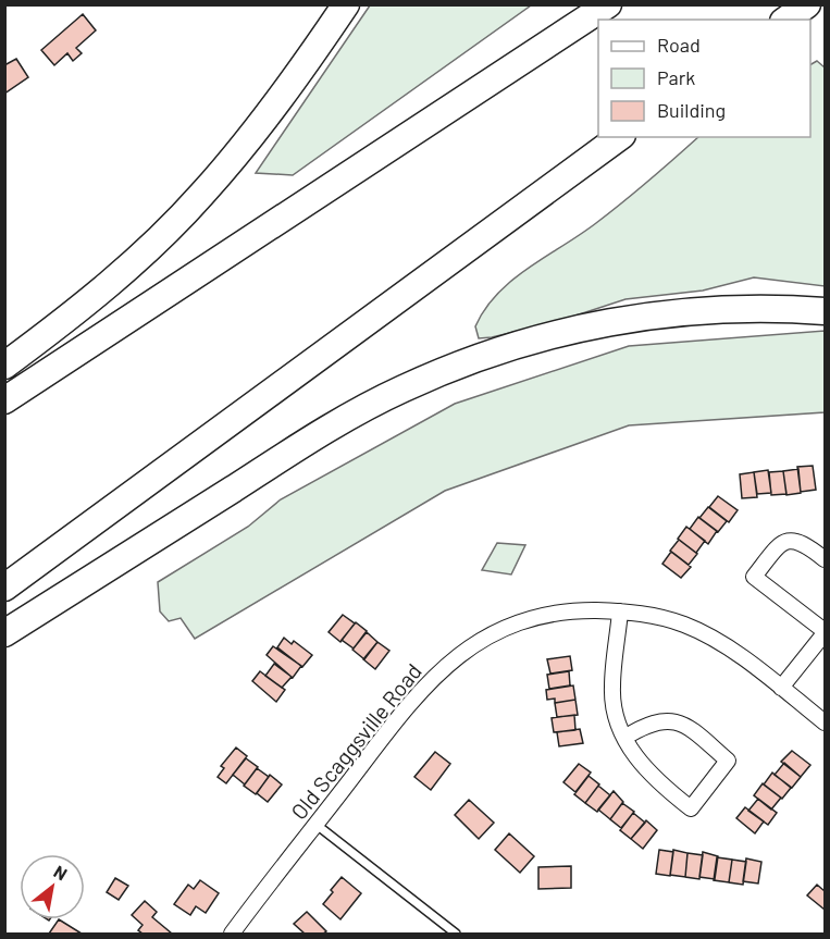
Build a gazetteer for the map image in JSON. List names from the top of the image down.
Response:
{
  "streets": {
    "street": ["Old Scaggsville Road"]
  },
  "legend": ["Road", "Park", "Building"],
  "north": "top right"
}
